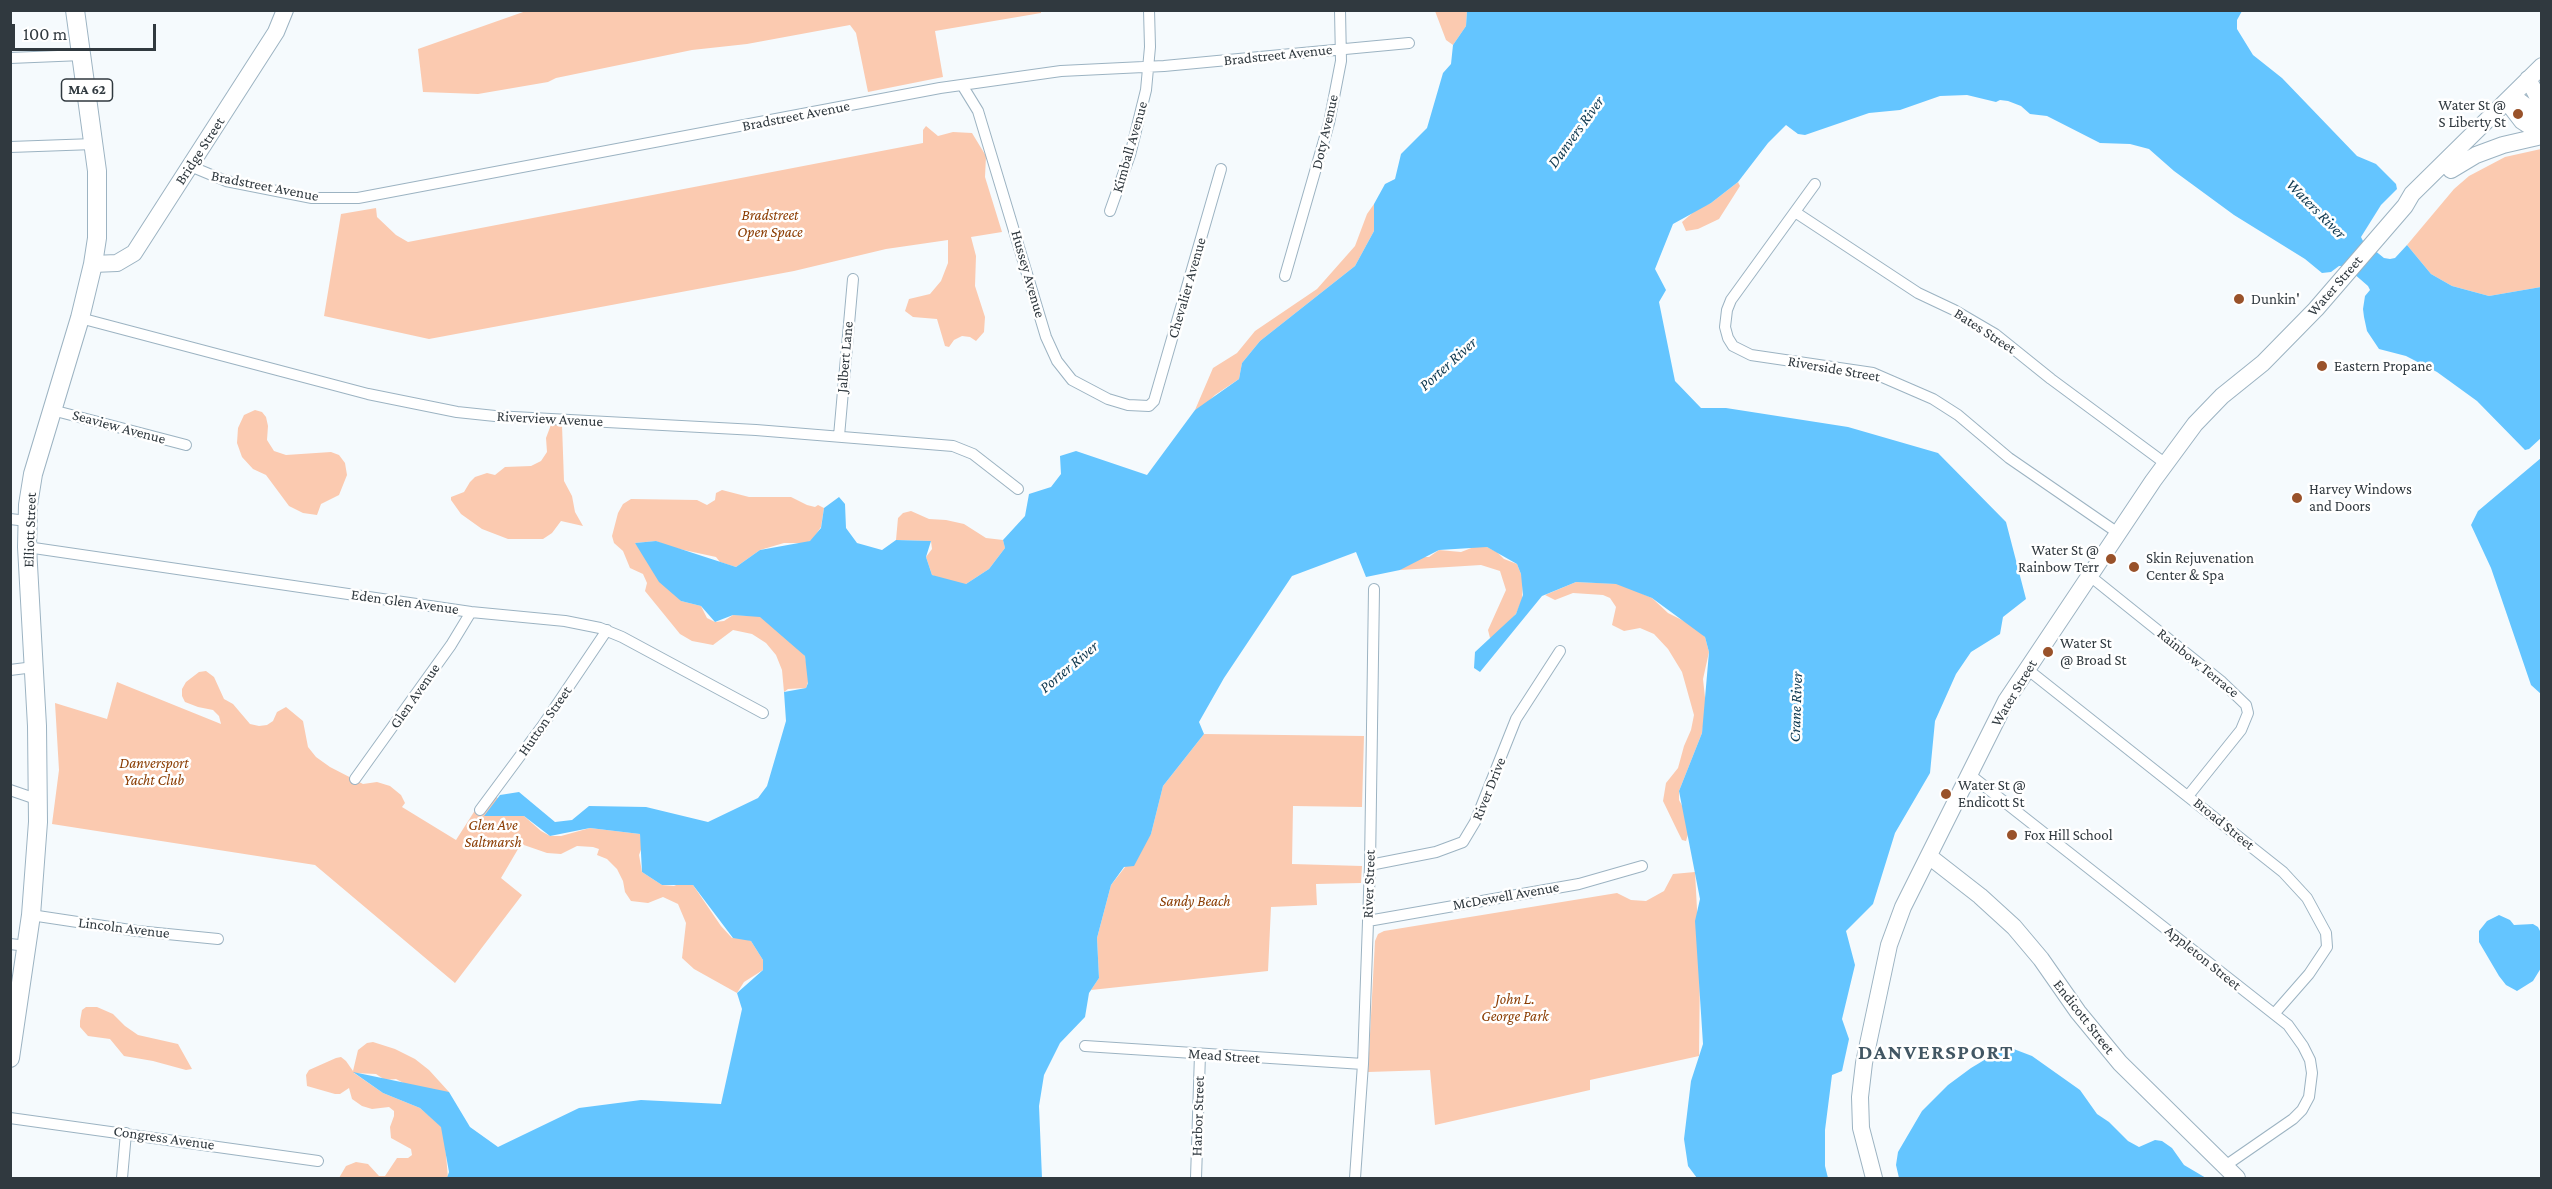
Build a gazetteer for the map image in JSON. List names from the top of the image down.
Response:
{
  "streets": {
    "main road": [
      "MA 62",
      "Bridge Street",
      "Water Street",
      "Elliott Street",
      "Endicott Street"
    ],
    "street": [
      "Bradstreet Avenue",
      "Doty Avenue",
      "Kimball Avenue",
      "Hussey Avenue",
      "Chevalier Avenue",
      "Bates Street",
      "Jalbert Lane",
      "Riverside Street",
      "Riverview Avenue",
      "Seaview Avenue",
      "Eden Glen Avenue",
      "Rainbow Terrace",
      "Glen Avenue",
      "Hutton Street",
      "River Drive",
      "Broad Street",
      "River Street",
      "McDewell Avenue",
      "Lincoln Avenue",
      "Appleton Street",
      "Mead Street",
      "Harbor Street",
      "Congress Avenue"
    ]
  },
  "crossings": [
    ["Bradstreet Avenue", "Doty Avenue"],
    ["Bradstreet Avenue", "Kimball Avenue"],
    ["Bradstreet Avenue", "Bridge Street"],
    ["Bradstreet Avenue", "Hussey Avenue"],
    ["Bridge Street", "Elliott Street"],
    ["Hussey Avenue", "Chevalier Avenue"],
    ["Water Street", "Bates Street"],
    ["Water Street", "Riverside Street"],
    ["Water Street", "Rainbow Terrace"],
    ["Water Street", "Broad Street"],
    ["Water Street", "Appleton Street"],
    ["Water Street", "Endicott Street"],
    ["Bates Street", "Riverside Street"],
    ["Jalbert Lane", "Riverview Avenue"],
    ["Riverview Avenue", "Elliott Street"],
    ["Seaview Avenue", "Elliott Street"],
    ["Elliott Street", "Eden Glen Avenue"],
    ["Elliott Street", "Lincoln Avenue"],
    ["Eden Glen Avenue", "Glen Avenue"],
    ["Eden Glen Avenue", "Hutton Street"],
    ["Rainbow Terrace", "Broad Street"],
    ["River Drive", "River Street"],
    ["Broad Street", "Appleton Street"],
    ["River Street", "McDewell Avenue"],
    ["River Street", "Mead Street"],
    ["Appleton Street", "Endicott Street"],
    ["Mead Street", "Harbor Street"]
  ],
  "districts": ["DANVERSPORT"],
  "water": [
    "Danvers River",
    "Waters River",
    "Porter River",
    "Crane River"
  ],
  "parks": [
    "Bradstreet Open Space",
    "Danversport Yacht Club",
    "Glen Ave Saltmarsh",
    "Sandy Beach",
    "John L. George Park"
  ],
  "places": [
    "Water St @ S Liberty St",
    "Dunkin'",
    "Eastern Propane",
    "Harvey Windows and Doors",
    "Water St @ Rainbow Terr",
    "Skin Rejuvenation Center & Spa",
    "Water St @ Broad St",
    "Water St @ Endicott St",
    "Fox Hill School"
  ],
  "scale_bar": "100 m"
}
